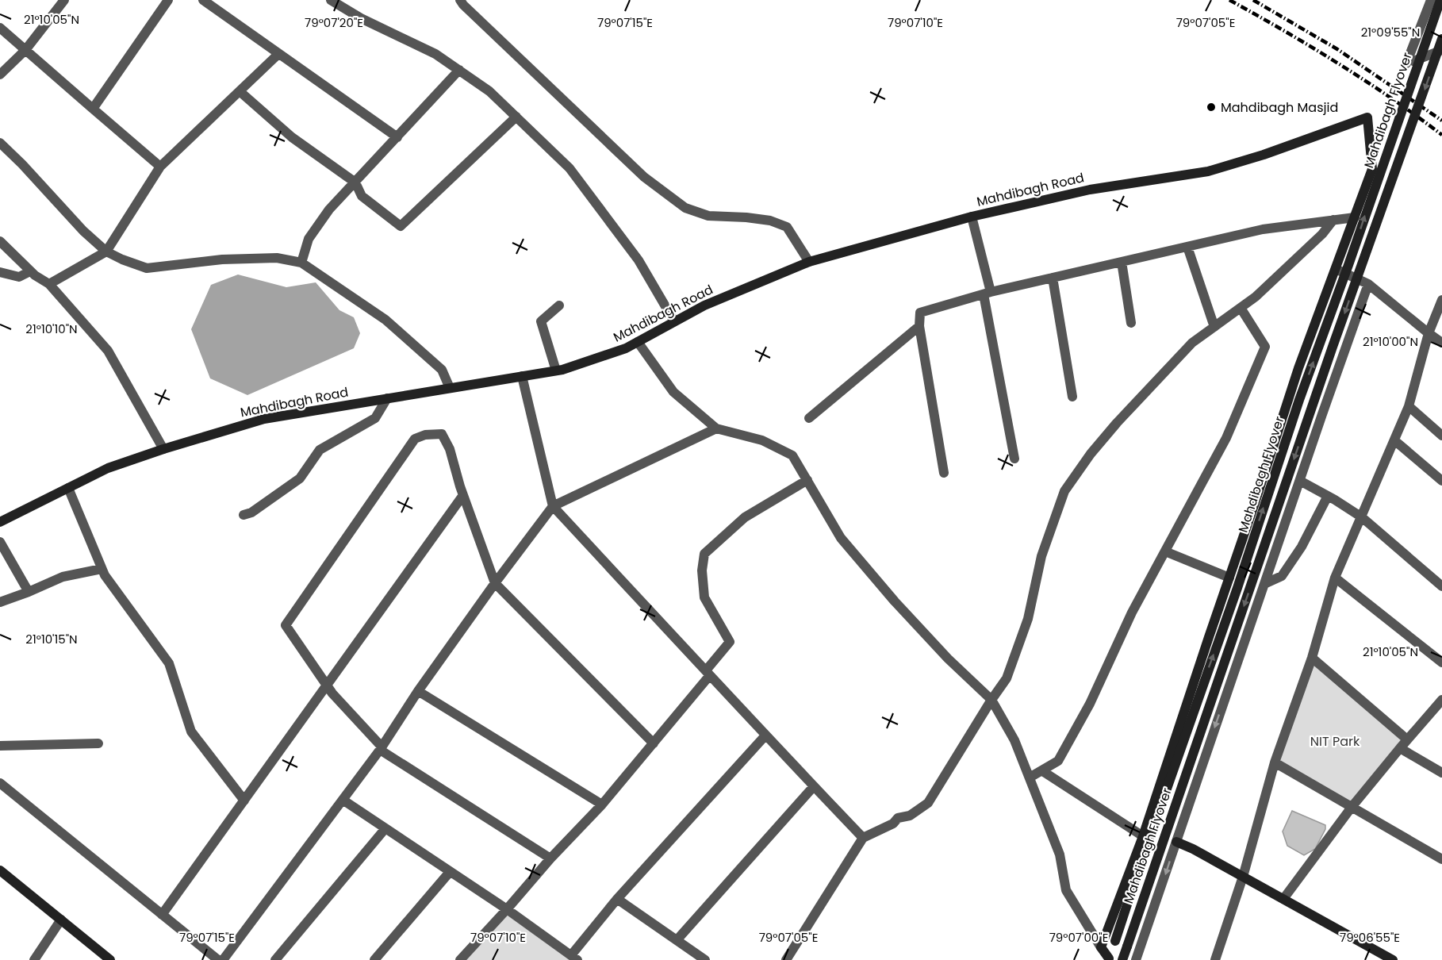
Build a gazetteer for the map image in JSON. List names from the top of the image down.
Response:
{
  "streets": {
    "street": ["Mahdibagh Flyover", "Mahdibagh Road"]
  },
  "parks": ["NIT Park"],
  "places": ["Mahdibagh Masjid"],
  "coordinates": [
    "21°10'05\"N",
    "79°07'15\"E",
    "79°07'10\"E",
    "79°07'05\"E",
    "79°07'20\"E",
    "21°09'55\"N",
    "21°10'10\"N",
    "21°10'00\"N",
    "21°10'15\"N",
    "79°07'00\"E",
    "79°06'55\"E"
  ]
}
